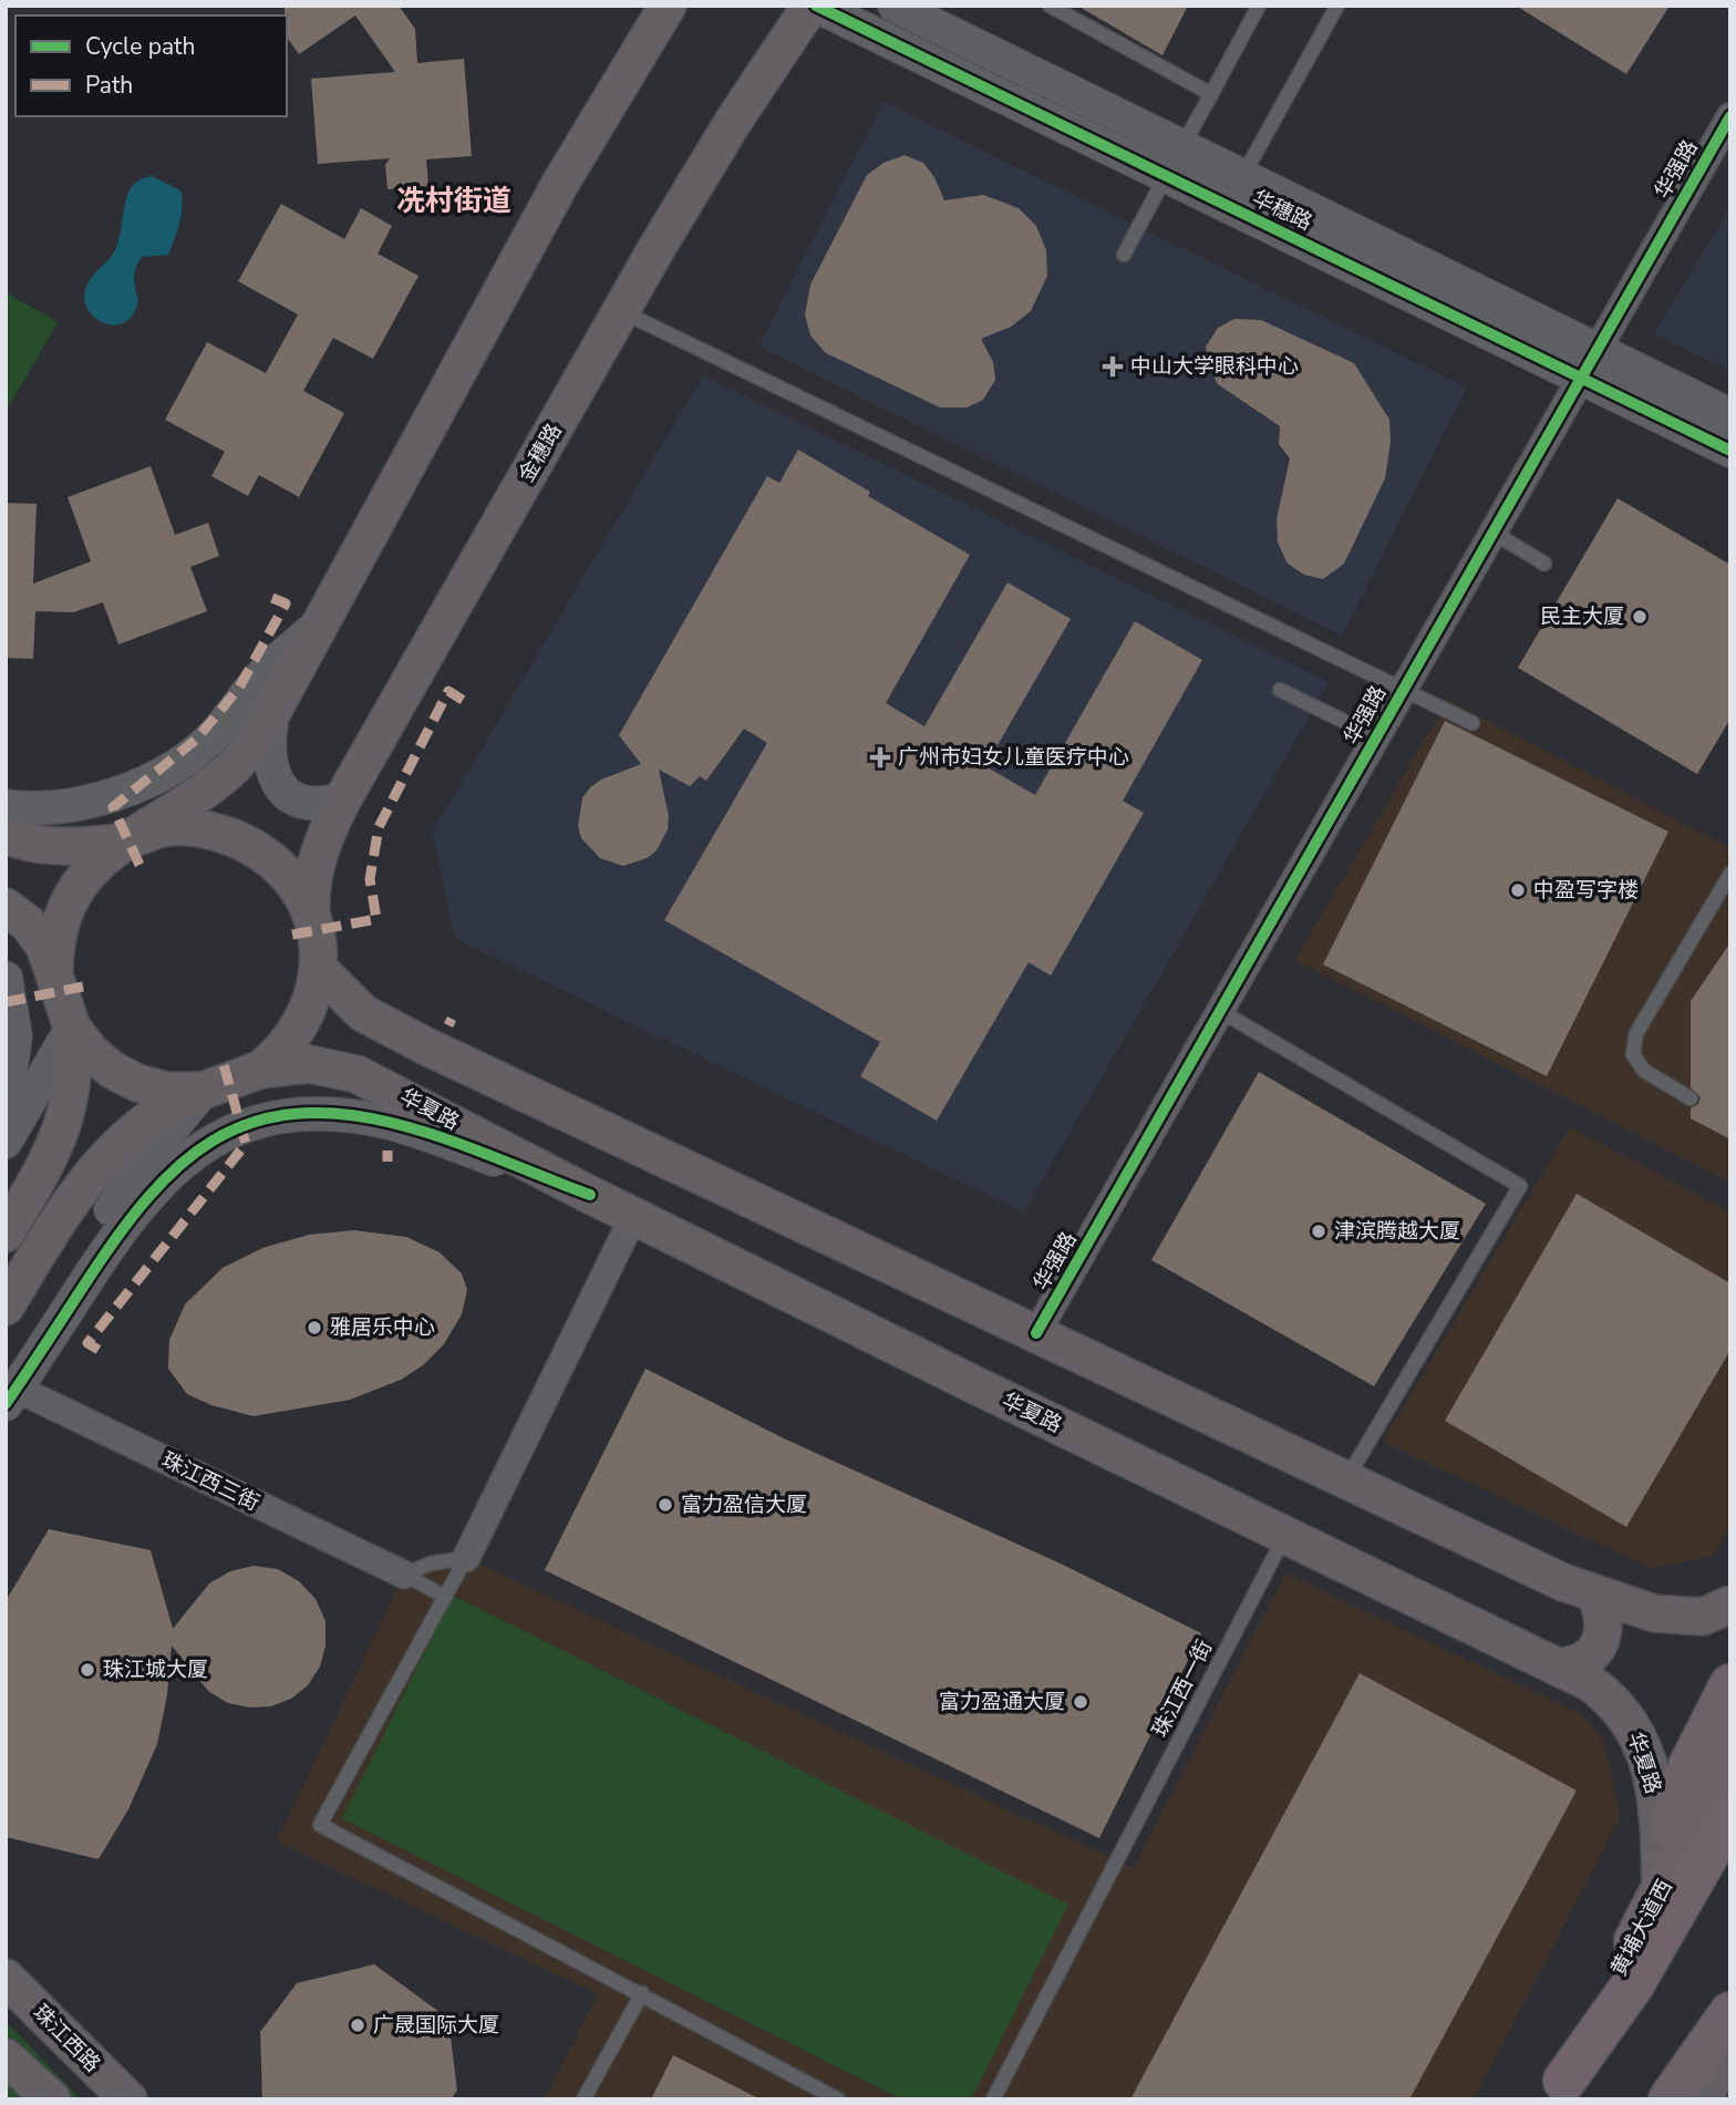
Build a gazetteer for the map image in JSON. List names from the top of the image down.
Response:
{
  "streets": {
    "main road": [
      "金穗路",
      "华夏路",
      "黄埔大道西",
      "珠江西路"
    ],
    "street": ["华强路", "华穗路", "珠江西三街"],
    "lane": ["珠江西一街"]
  },
  "crossings": [
    ["华强路", "华穗路"],
    ["华穗路", "金穗路"],
    ["金穗路", "华夏路"],
    ["华夏路", "珠江西一街"],
    ["华夏路", "黄埔大道西"]
  ],
  "districts": ["冼村街道"],
  "places": {
    "health": ["中山大学眼科中心", "广州市妇女儿童医疗中心"],
    "other": [
      "民主大厦",
      "中盈写字楼",
      "津滨腾越大厦",
      "雅居乐中心",
      "富力盈信大厦",
      "珠江城大厦",
      "富力盈通大厦",
      "广晟国际大厦"
    ]
  },
  "legend": ["Cycle path", "Path"]
}
